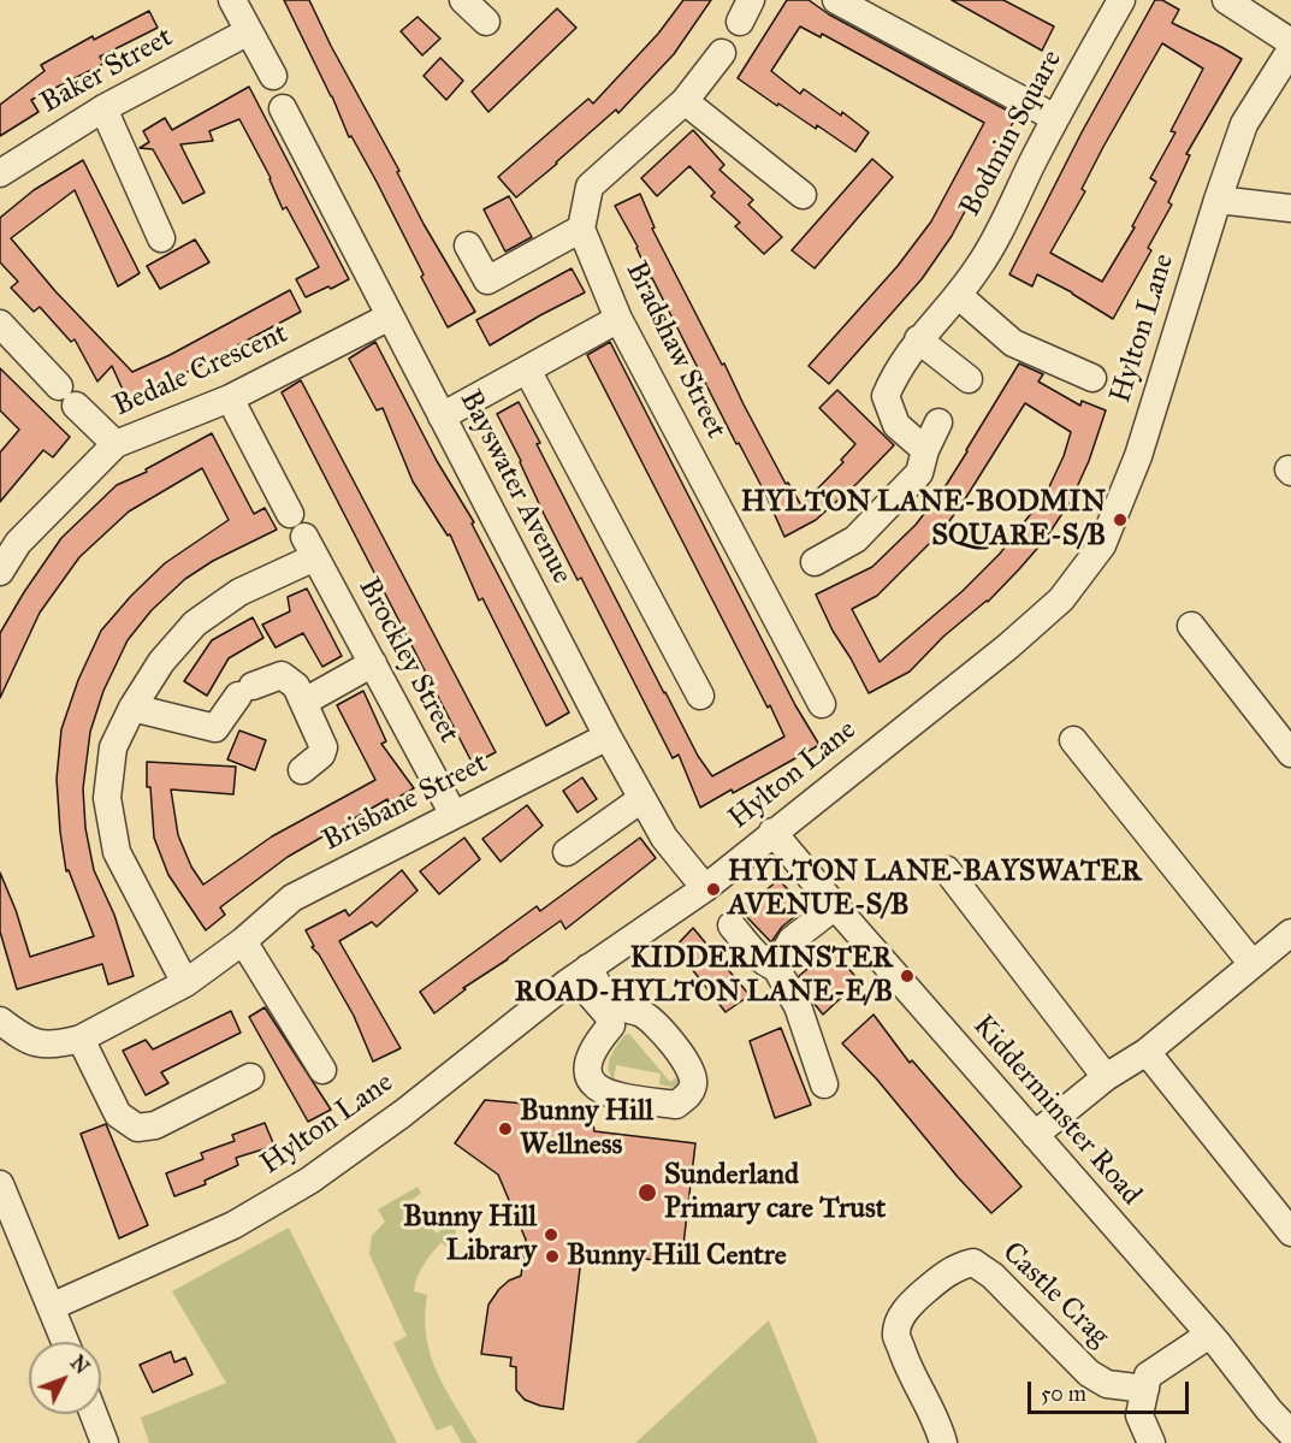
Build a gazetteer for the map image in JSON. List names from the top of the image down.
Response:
{
  "streets": {
    "street": [
      "Baker Street",
      "Bodmin Square",
      "Hylton Lane",
      "Bradshaw Street",
      "Bedale Crescent",
      "Bayswater Avenue",
      "Brockley Street",
      "Brisbane Street",
      "Kidderminster Road",
      "Castle Crag"
    ]
  },
  "crossings": [
    ["Hylton Lane", "Bayswater Avenue"],
    ["Hylton Lane", "Kidderminster Road"],
    ["Bedale Crescent", "Bayswater Avenue"],
    ["Bedale Crescent", "Brockley Street"],
    ["Bayswater Avenue", "Brisbane Street"],
    ["Brockley Street", "Brisbane Street"]
  ],
  "places": [
    "HYLTON LANE-BODMIN SQUARE-S/B",
    "HYLTON LANE-BAYSWATER AVENUE-S/B",
    "KIDDERMINSTER ROAD-HYLTON LANE-E/B",
    "Bunny Hill Wellness",
    "Sunderland Primary care Trust",
    "Bunny Hill Library",
    "Bunny Hill Centre"
  ],
  "scale_bar": "50 m",
  "north": "top right"
}
